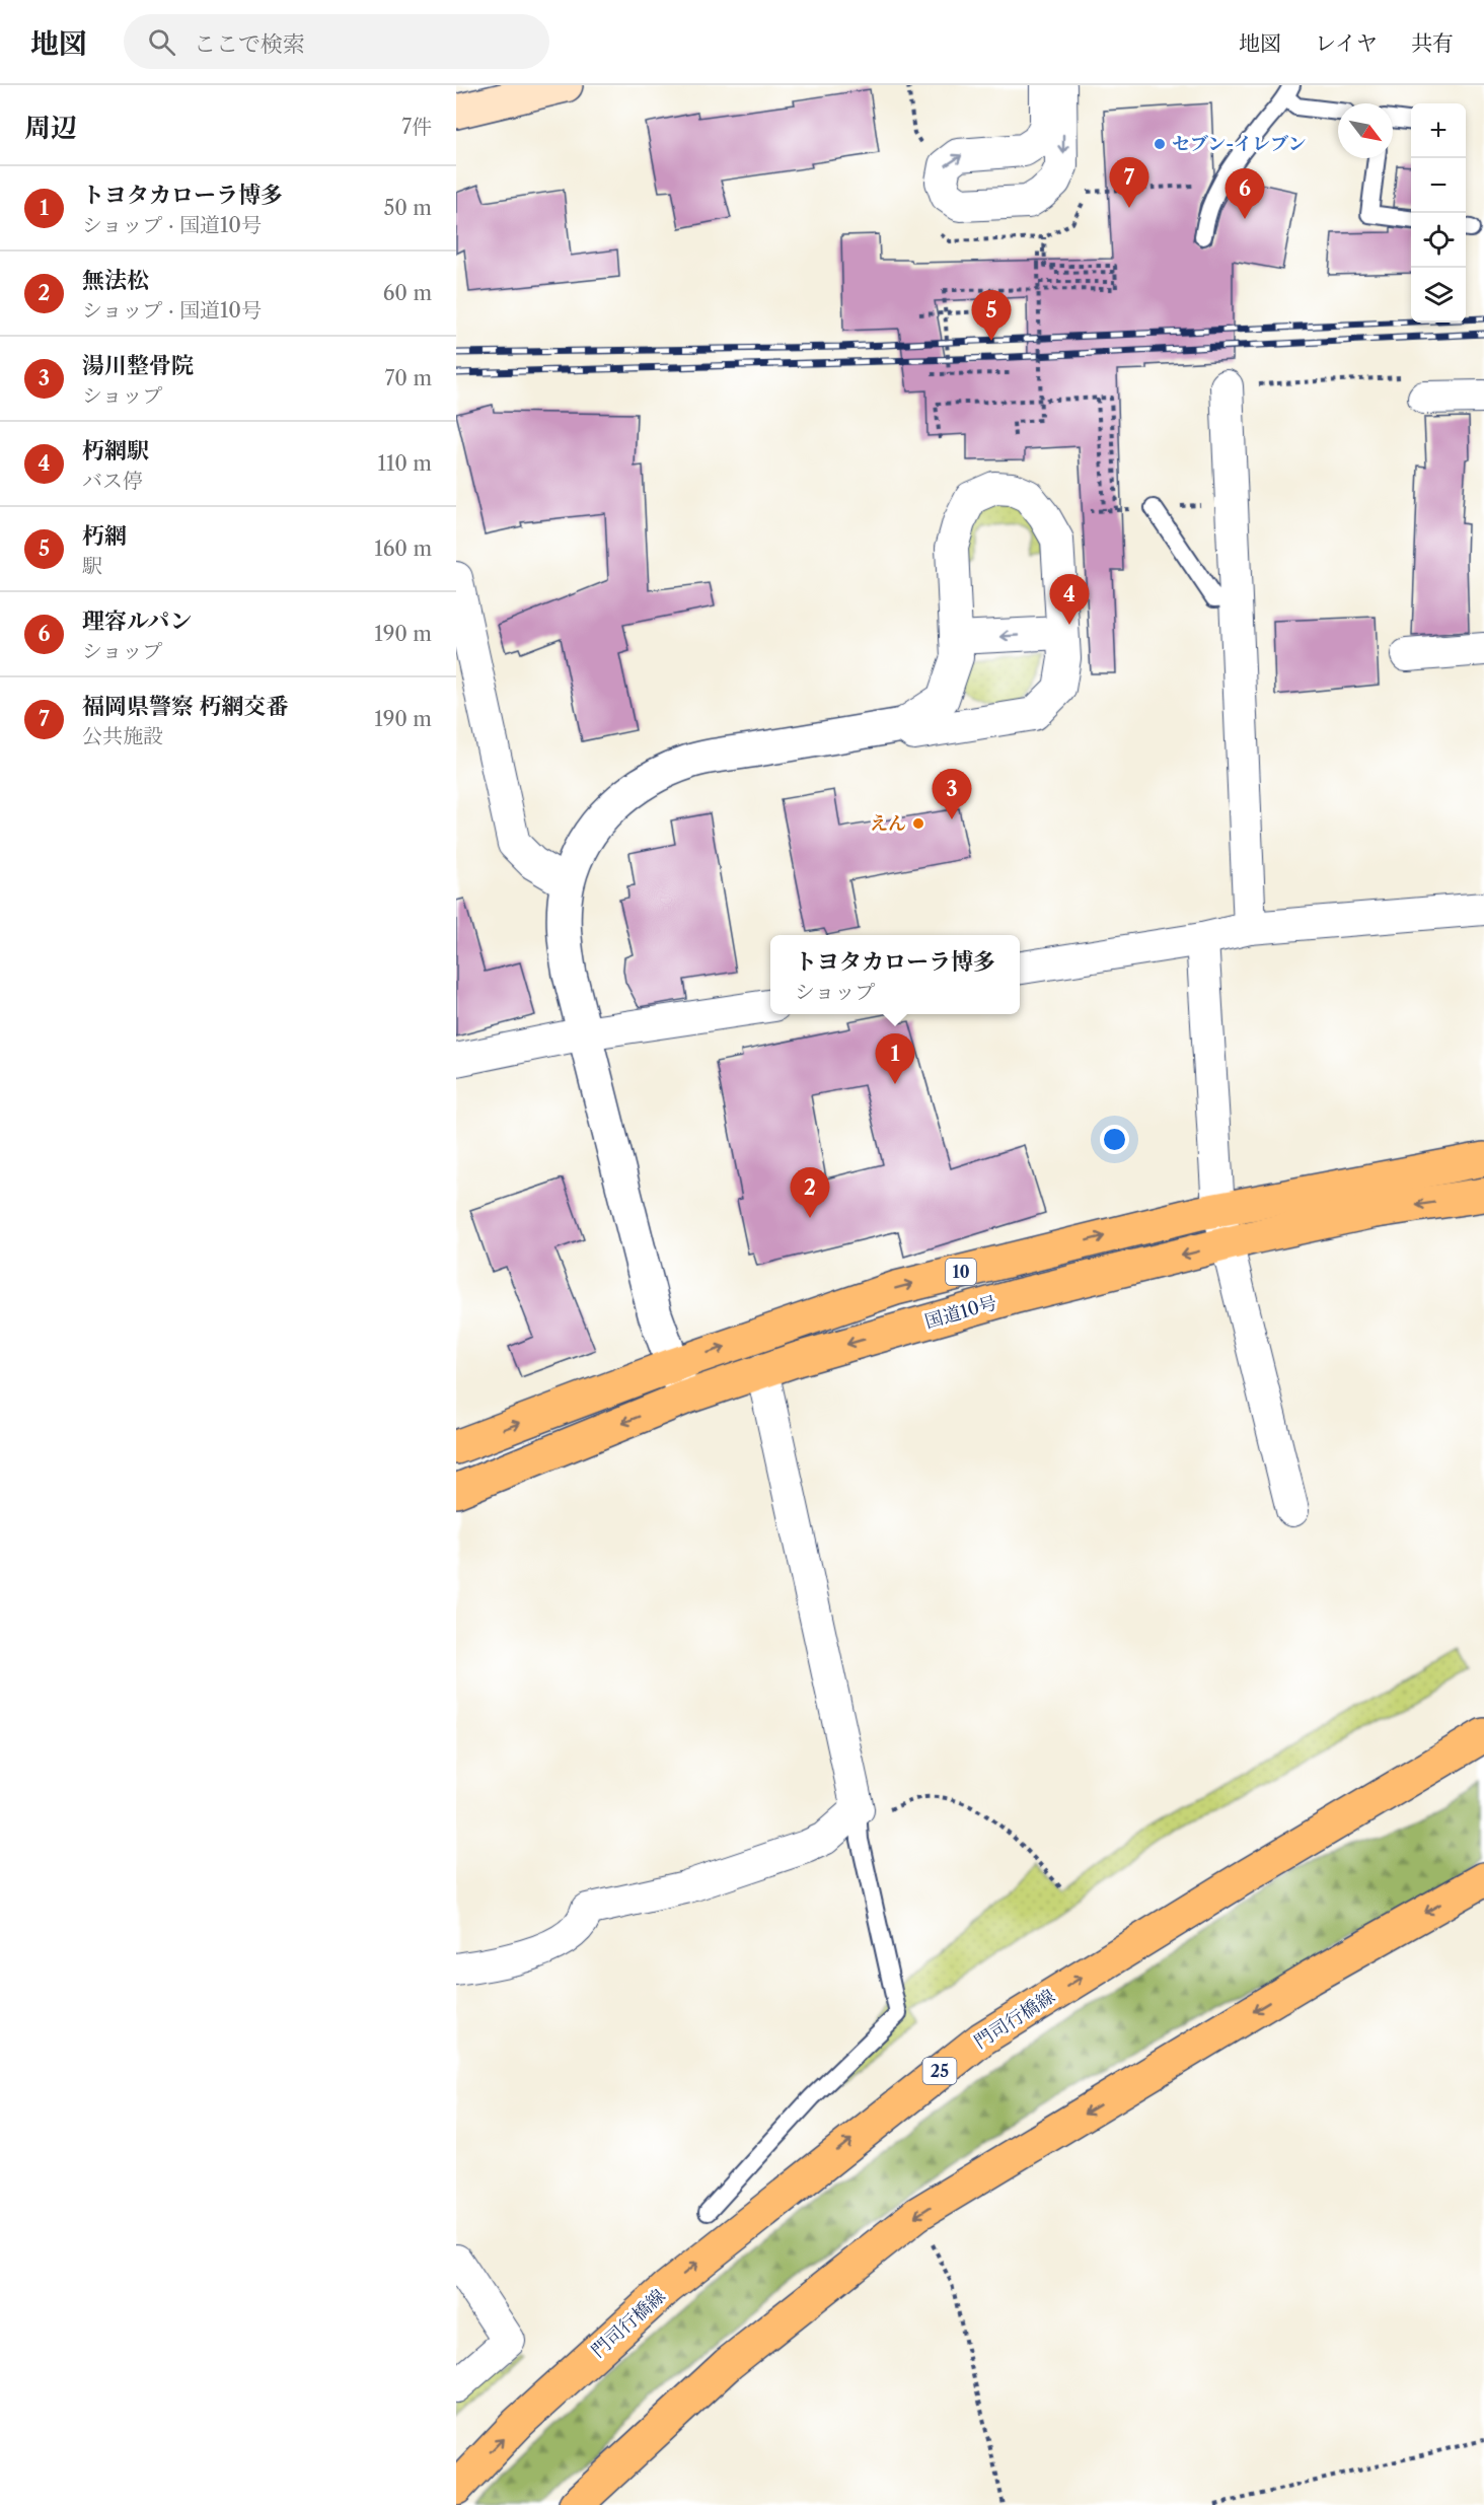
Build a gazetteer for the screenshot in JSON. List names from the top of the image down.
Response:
{
  "streets": {
    "main road": [
      "10",
      "国道10号",
      "門司行橋線",
      "25"
    ]
  },
  "places": ["セブン-イレブン", "えん"],
  "north": "bottom right",
  "page": {
    "header": "地図",
    "search": "ここで検索",
    "nav": ["地図", "レイヤ", "共有"],
    "heading": ["周辺", "7件"],
    "map_buttons": ["+", "−"],
    "pins": [
      "7",
      "6",
      "5",
      "4",
      "3",
      "1",
      "2"
    ],
    "list": [
      {
        "mark": "1",
        "name": "トヨタカローラ博多",
        "note": "ショップ · 国道10号",
        "value": "50 m"
      },
      {
        "mark": "2",
        "name": "無法松",
        "note": "ショップ · 国道10号",
        "value": "60 m"
      },
      {
        "mark": "3",
        "name": "湯川整骨院",
        "note": "ショップ",
        "value": "70 m"
      },
      {
        "mark": "4",
        "name": "朽網駅",
        "note": "バス停",
        "value": "110 m"
      },
      {
        "mark": "5",
        "name": "朽網",
        "note": "駅",
        "value": "160 m"
      },
      {
        "mark": "6",
        "name": "理容ルパン",
        "note": "ショップ",
        "value": "190 m"
      },
      {
        "mark": "7",
        "name": "福岡県警察 朽網交番",
        "note": "公共施設",
        "value": "190 m"
      }
    ],
    "popup": ["トヨタカローラ博多", "ショップ"]
  }
}
